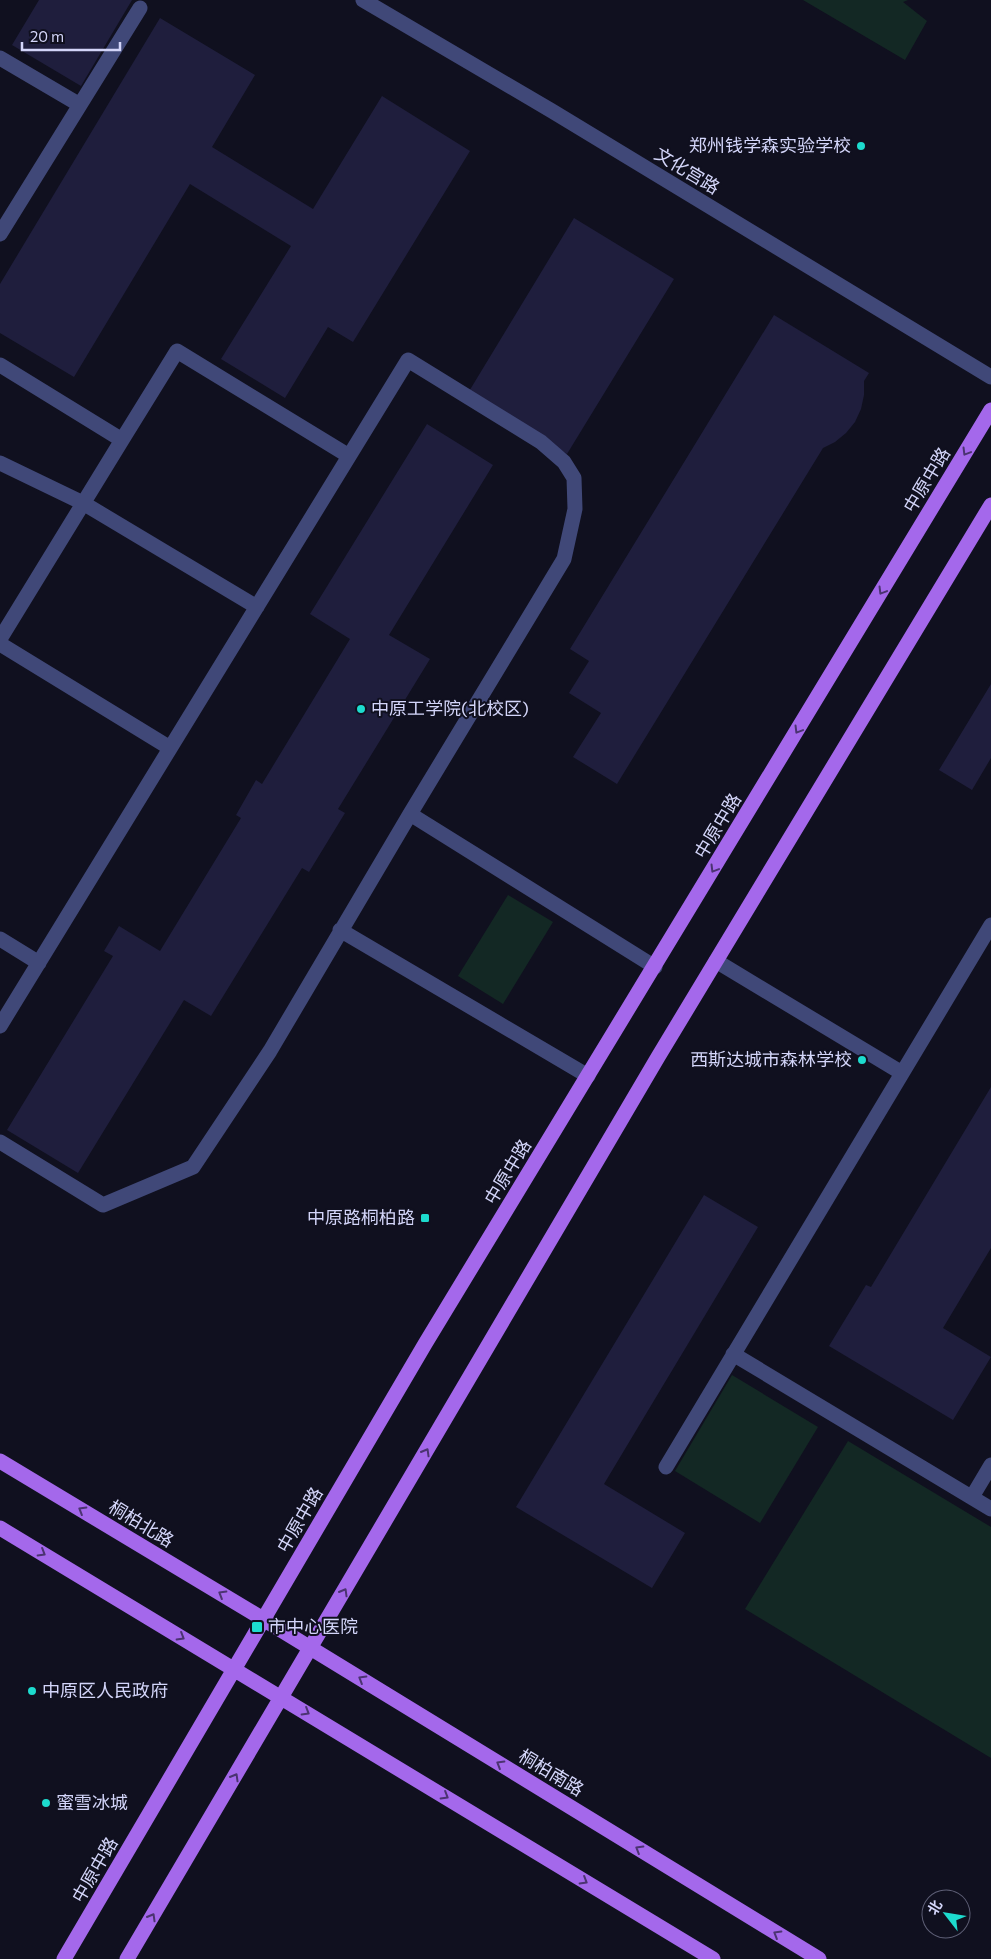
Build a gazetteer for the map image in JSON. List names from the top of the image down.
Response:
{
  "streets": {
    "main road": ["中原中路", "桐柏北路", "桐柏南路"],
    "street": ["文化宫路"]
  },
  "crossings": [
    ["中原中路", "桐柏北路"],
    ["中原中路", "桐柏南路"],
    ["桐柏北路", "桐柏南路"]
  ],
  "places": {
    "other": [
      "郑州钱学森实验学校",
      "中原工学院(北校区)",
      "西斯达城市森林学校",
      "中原区人民政府",
      "蜜雪冰城"
    ],
    "transit": ["中原路桐柏路", "市中心医院"]
  },
  "scale_bar": "20 m",
  "north": "top left"
}
